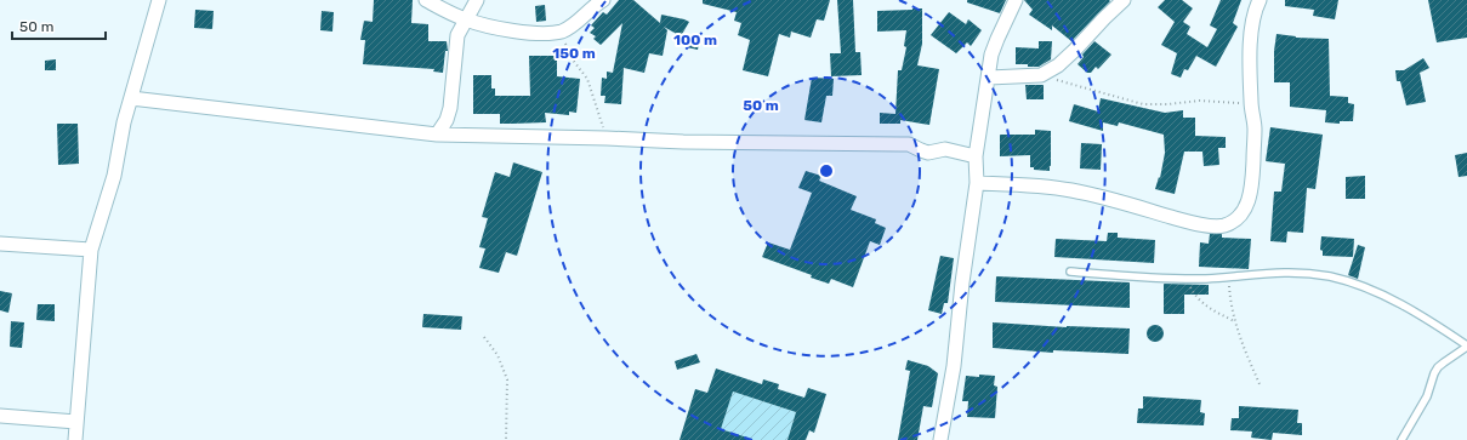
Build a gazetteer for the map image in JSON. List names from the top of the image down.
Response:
{
  "scale_bar": "50 m",
  "rings": ["100 m", "150 m", "50 m"]
}
